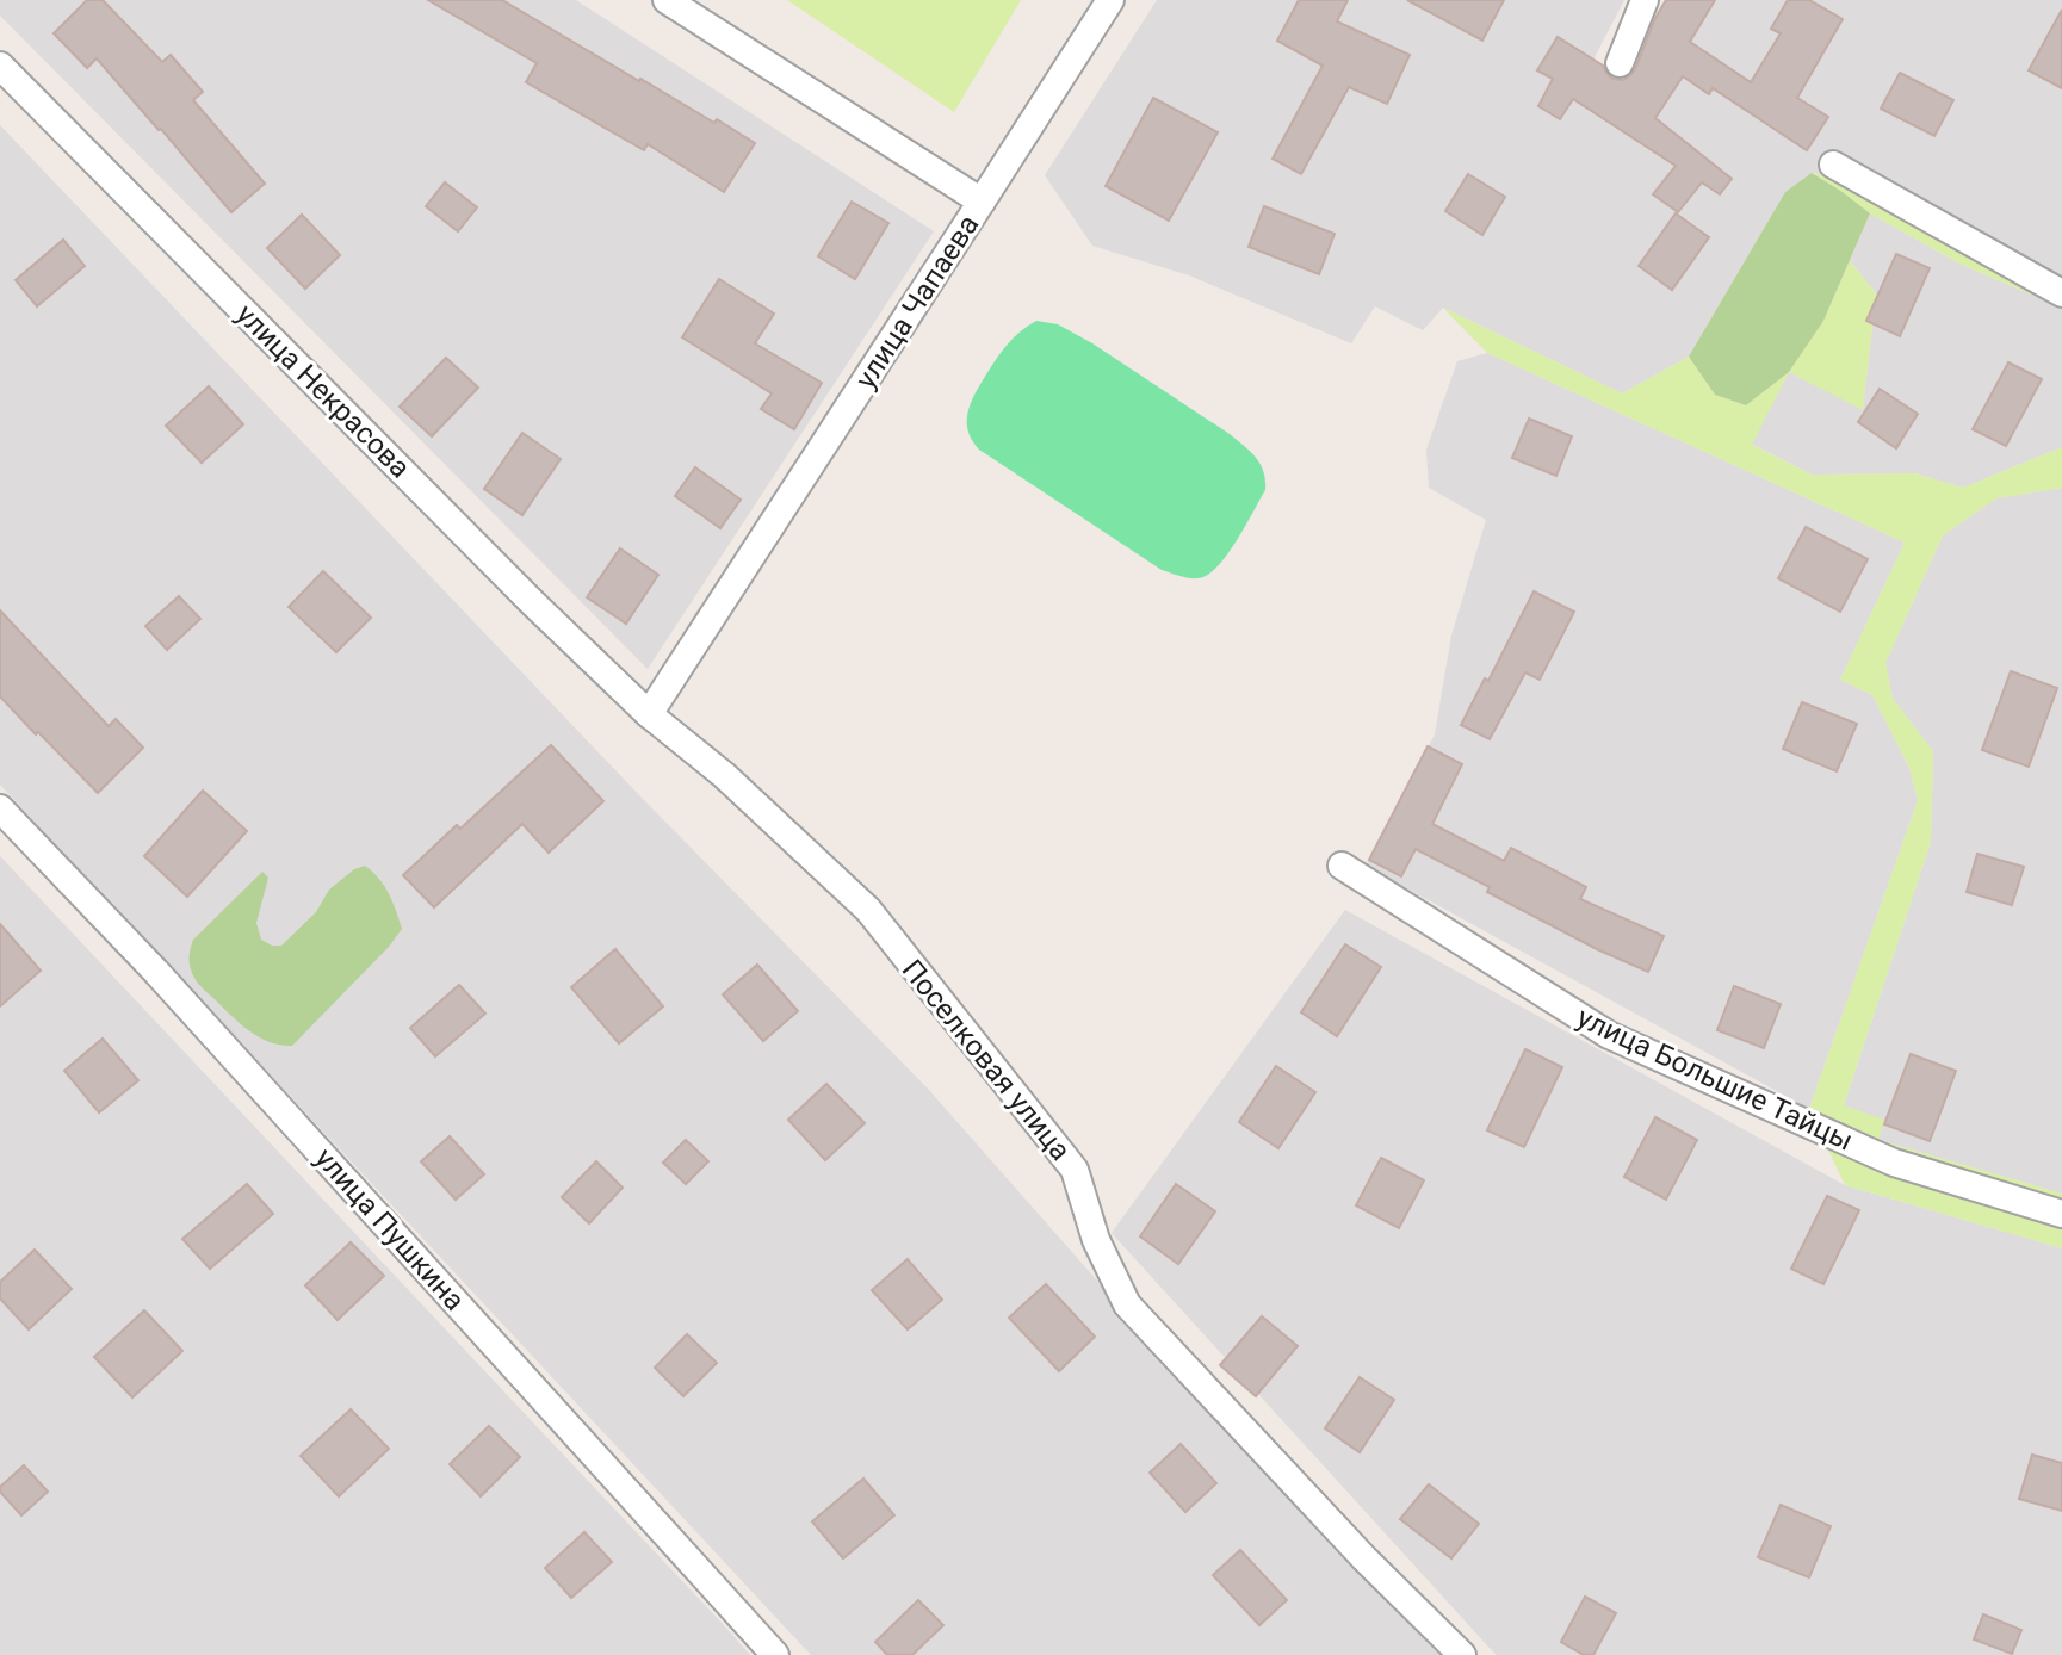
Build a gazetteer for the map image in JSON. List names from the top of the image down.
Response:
{
  "streets": {
    "street": [
      "улица Чапаева",
      "улица Некрасова",
      "Поселковая улица",
      "улица Большие Тайцы",
      "улица Пушкина"
    ]
  },
  "crossings": [
    ["улица Чапаева", "улица Некрасова"],
    ["улица Чапаева", "Поселковая улица"],
    ["улица Некрасова", "Поселковая улица"]
  ]
}
